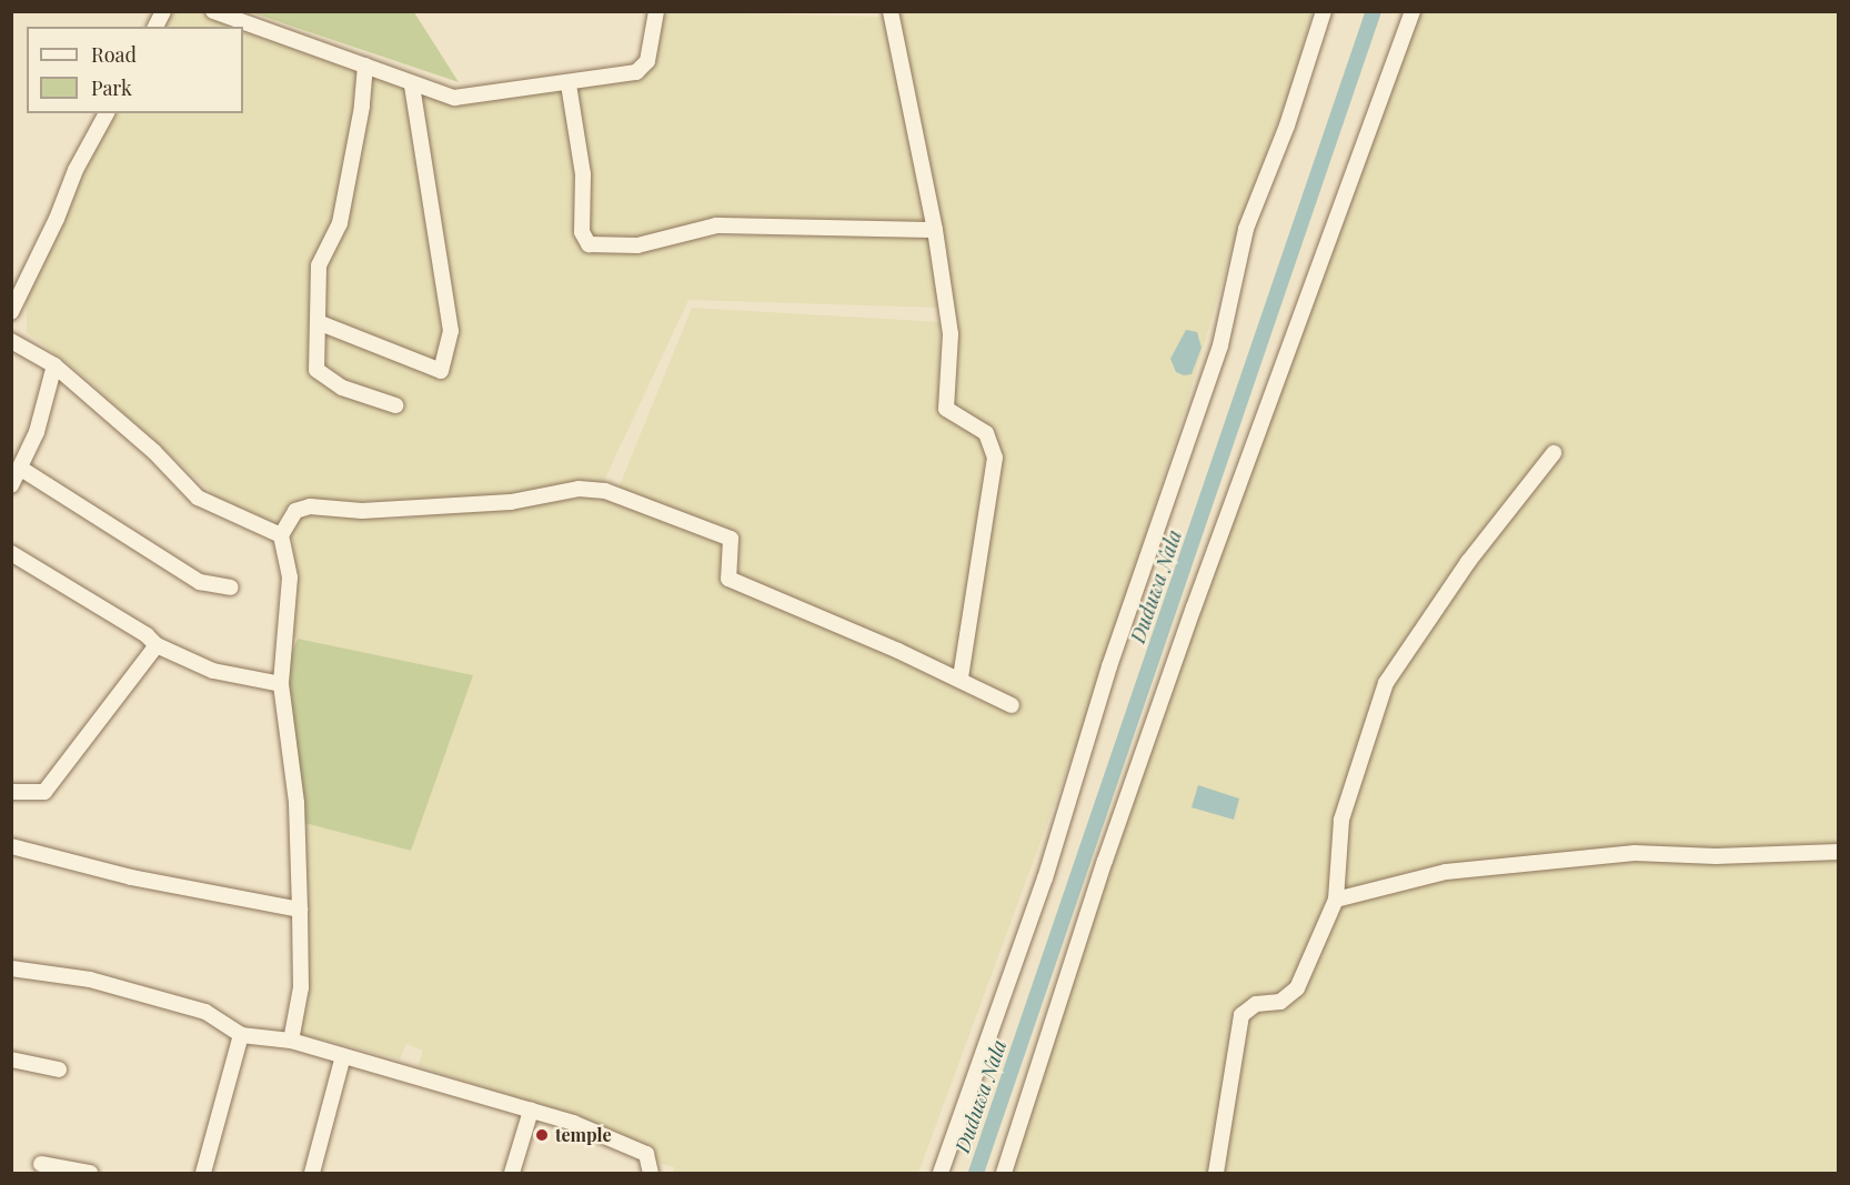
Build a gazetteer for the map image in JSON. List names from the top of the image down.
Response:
{
  "water": ["Duduwa Nala"],
  "places": ["temple"],
  "legend": ["Road", "Park"]
}
